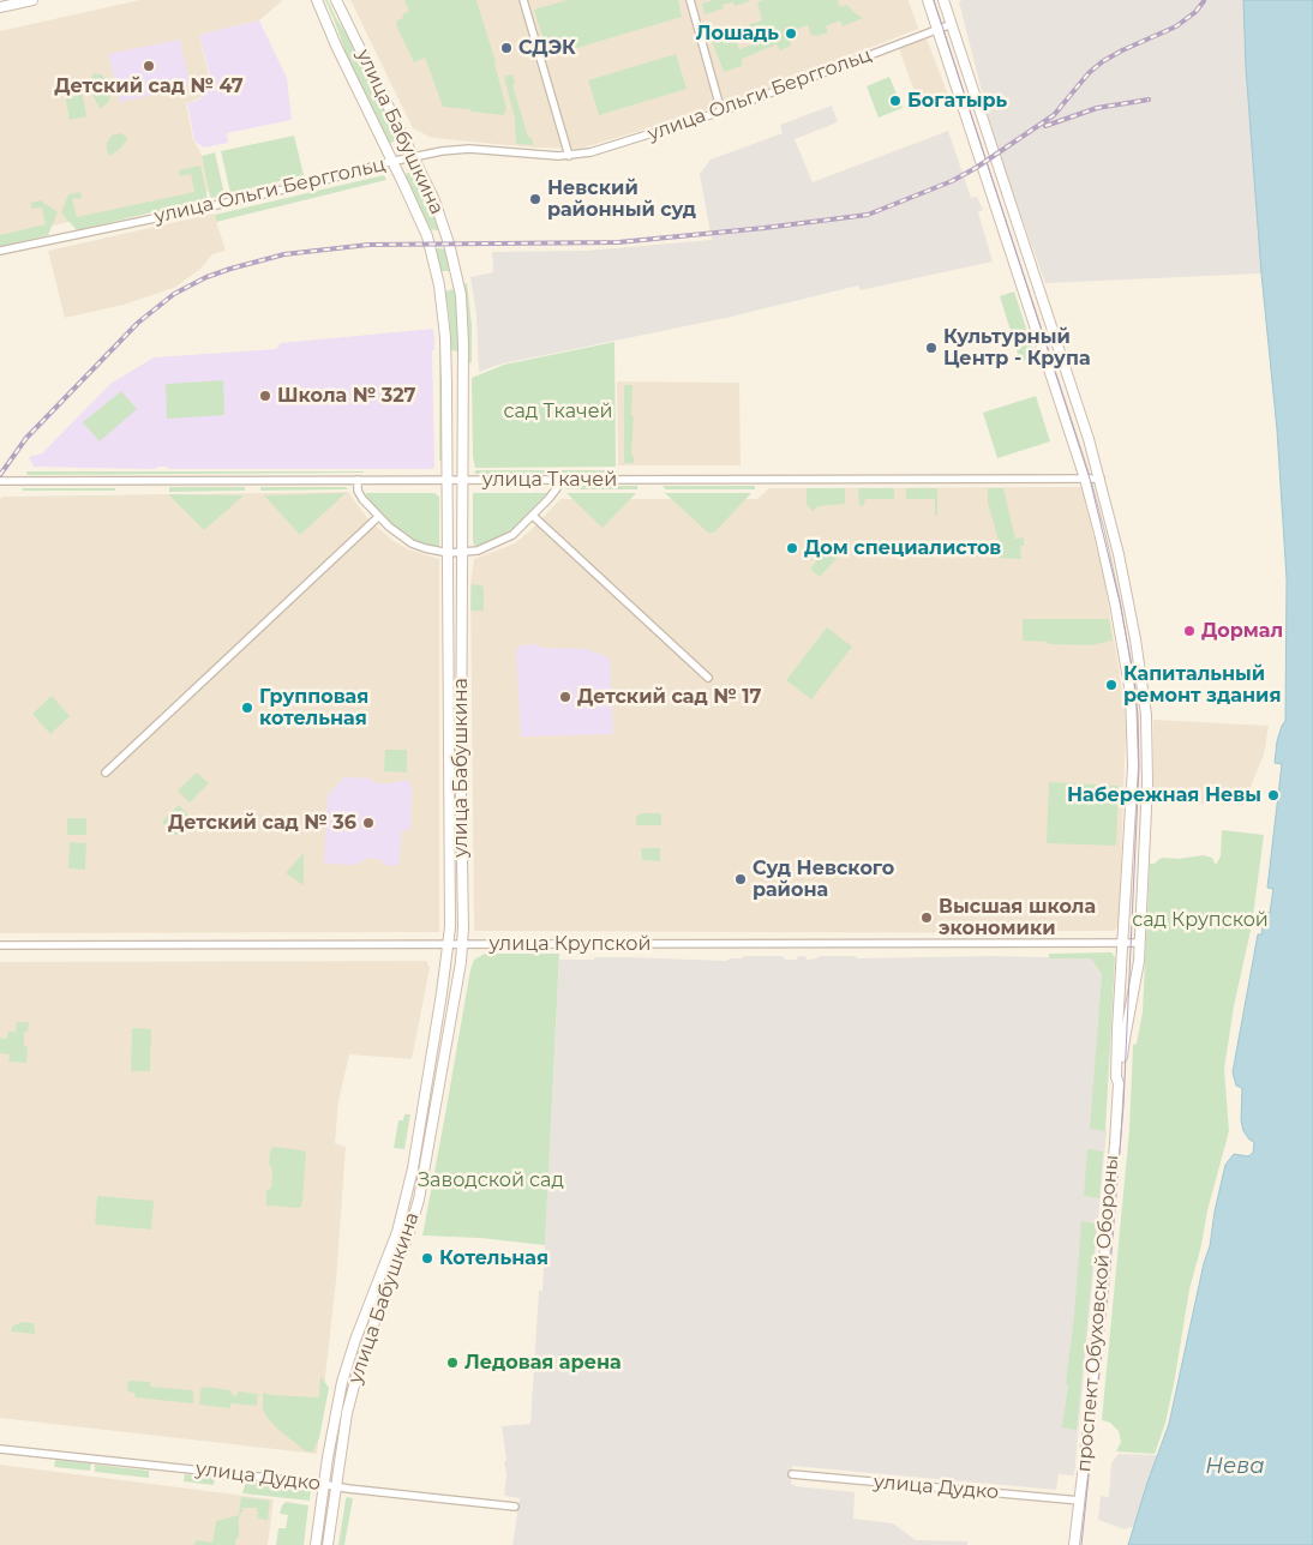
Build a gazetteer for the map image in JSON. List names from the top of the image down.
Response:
{
  "streets": {
    "street": [
      "улица Ольги Берггольц",
      "улица Бабушкина",
      "улица Ткачей",
      "улица Крупской",
      "проспект Обуховской Обороны",
      "улица Дудко"
    ]
  },
  "crossings": [
    ["улица Ольги Берггольц", "улица Бабушкина"],
    ["улица Ольги Берггольц", "проспект Обуховской Обороны"],
    ["улица Бабушкина", "улица Ткачей"],
    ["улица Бабушкина", "улица Крупской"],
    ["улица Бабушкина", "улица Дудко"],
    ["улица Ткачей", "проспект Обуховской Обороны"],
    ["улица Крупской", "проспект Обуховской Обороны"],
    ["проспект Обуховской Обороны", "улица Дудко"]
  ],
  "water": ["Нева"],
  "parks": ["сад Ткачей", "сад Крупской", "Заводской сад"],
  "places": [
    "Лошадь",
    "СДЭК",
    "Детский сад № 47",
    "Богатырь",
    "Невский районный суд",
    "Культурный Центр - Крупа",
    "Школа № 327",
    "Дом специалистов",
    "Дормал",
    "Капитальный ремонт здания",
    "Детский сад № 17",
    "Групповая котельная",
    "Набережная Невы",
    "Детский сад № 36",
    "Суд Невского района",
    "Высшая школа экономики",
    "Котельная",
    "Ледовая арена"
  ]
}
